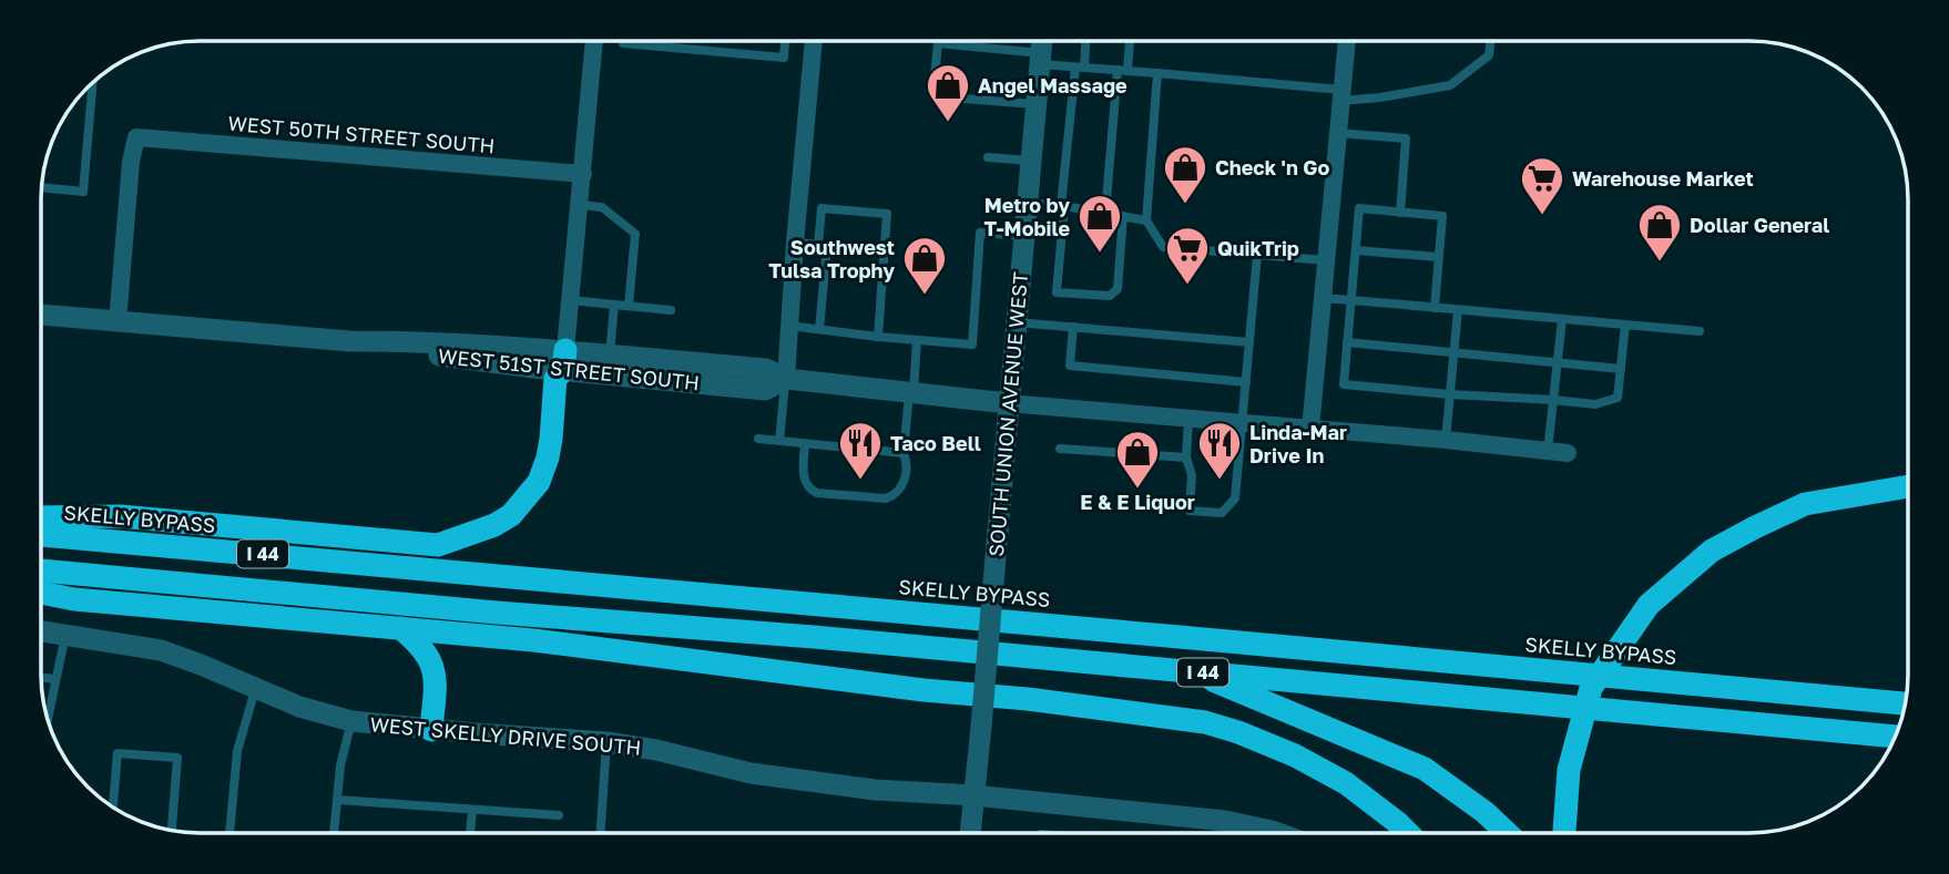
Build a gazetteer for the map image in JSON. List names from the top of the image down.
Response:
{
  "streets": {
    "highway": ["SKELLY BYPASS", "I 44"],
    "street": [
      "WEST 50TH STREET SOUTH",
      "WEST 51ST STREET SOUTH",
      "SOUTH UNION AVENUE WEST",
      "WEST SKELLY DRIVE SOUTH"
    ]
  },
  "crossings": [
    ["WEST 50TH STREET SOUTH", "WEST 51ST STREET SOUTH"],
    ["WEST 51ST STREET SOUTH", "SOUTH UNION AVENUE WEST"],
    ["SOUTH UNION AVENUE WEST", "WEST SKELLY DRIVE SOUTH"]
  ],
  "places": {
    "shop": [
      "Angel Massage",
      "Check 'n Go",
      "Metro by T-Mobile",
      "Dollar General",
      "Southwest Tulsa Trophy",
      "E & E Liquor"
    ],
    "supermarket": ["Warehouse Market", "QuikTrip"],
    "restaurant": ["Taco Bell", "Linda-Mar Drive In"]
  }
}
